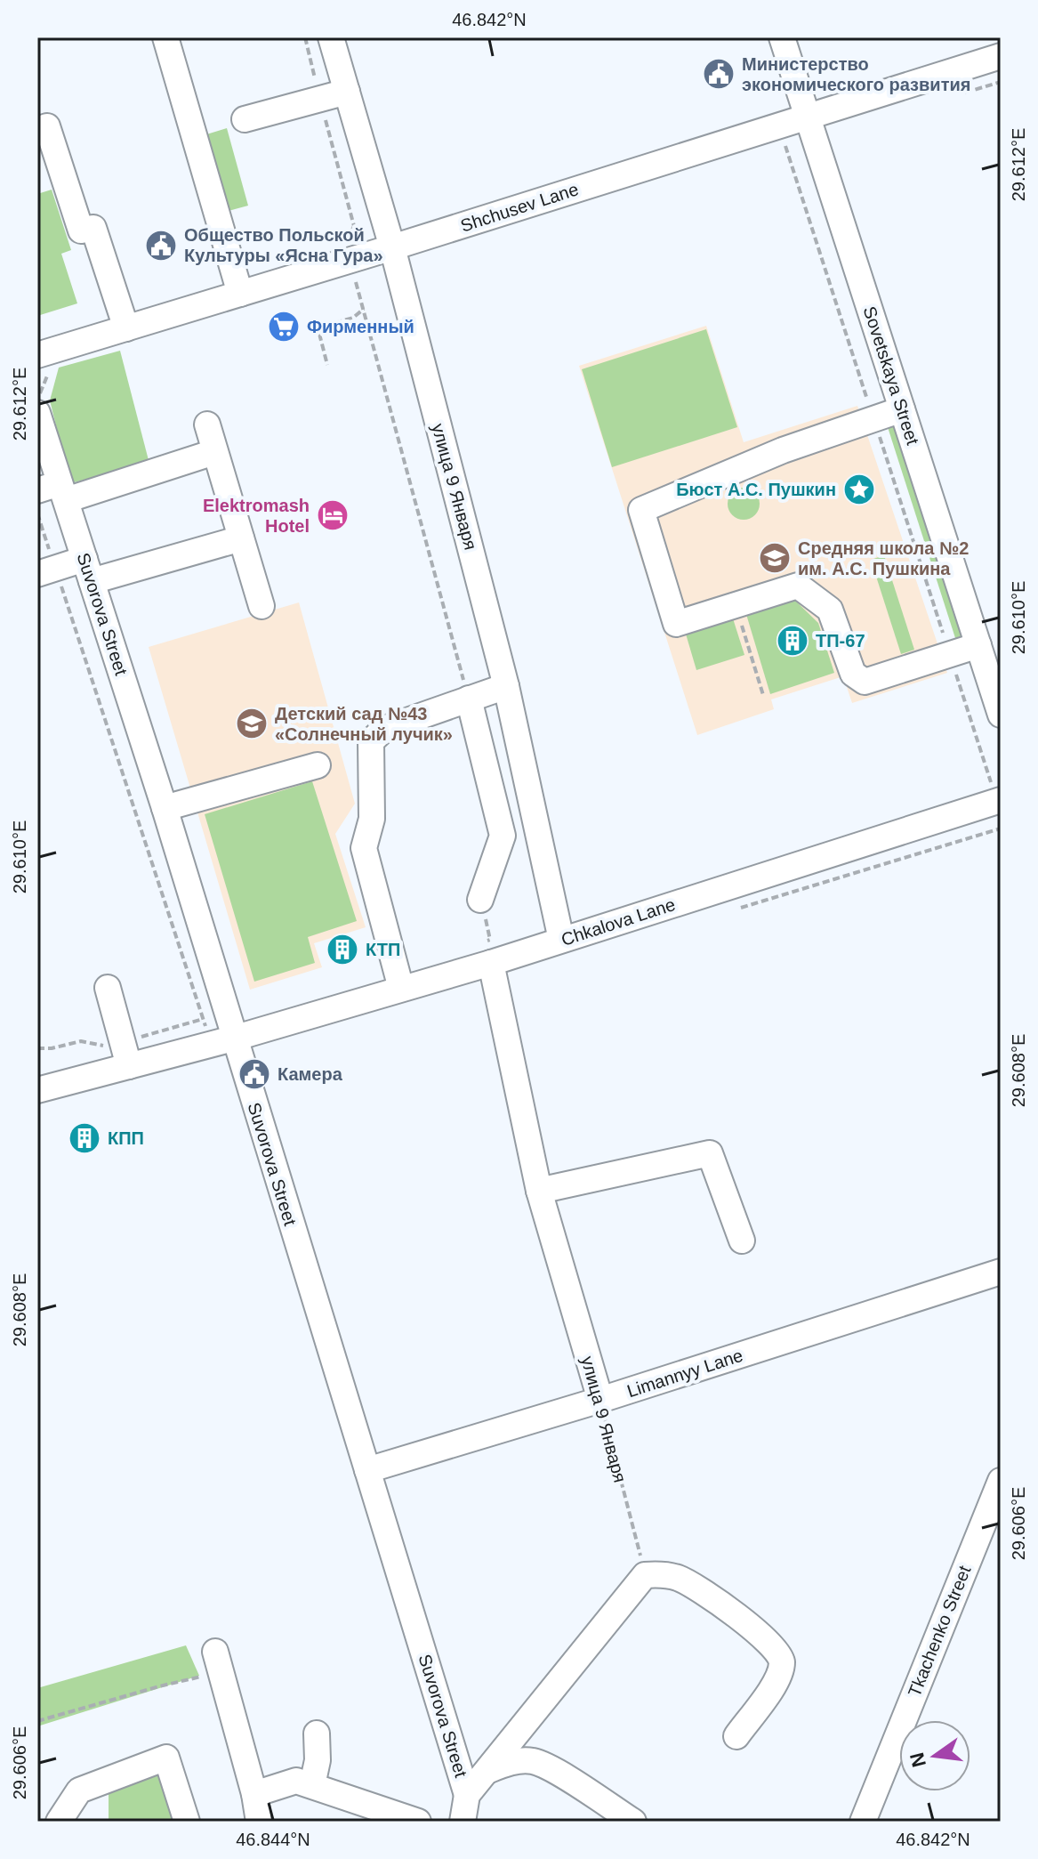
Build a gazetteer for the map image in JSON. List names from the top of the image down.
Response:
{
  "streets": {
    "street": [
      "Shchusev Lane",
      "Sovetskaya Street",
      "улица 9 Января",
      "Suvorova Street",
      "Chkalova Lane",
      "Limannyy Lane",
      "Tkachenko Street"
    ]
  },
  "crossings": [
    ["Shchusev Lane", "Sovetskaya Street"],
    ["Shchusev Lane", "улица 9 Января"],
    ["улица 9 Января", "Chkalova Lane"],
    ["улица 9 Января", "Limannyy Lane"],
    ["Suvorova Street", "Chkalova Lane"],
    ["Suvorova Street", "Limannyy Lane"]
  ],
  "places": {
    "public building": ["Министерство экономического развития", "Общество Польской Культуры «Ясна Гура»", "Камера"],
    "supermarket": ["Фирменный"],
    "place": ["Бюст А.С. Пушкин"],
    "hotel": ["Elektromash Hotel"],
    "school or university": ["Средняя школа №2 им. А.С. Пушкина", "Детский сад №43 «Солнечный лучик»"],
    "building": ["ТП-67", "КТП", "КПП"]
  },
  "north": "left",
  "coordinates": [
    "46.842°N",
    "29.612°E",
    "29.610°E",
    "29.608°E",
    "29.606°E",
    "46.844°N"
  ]
}
